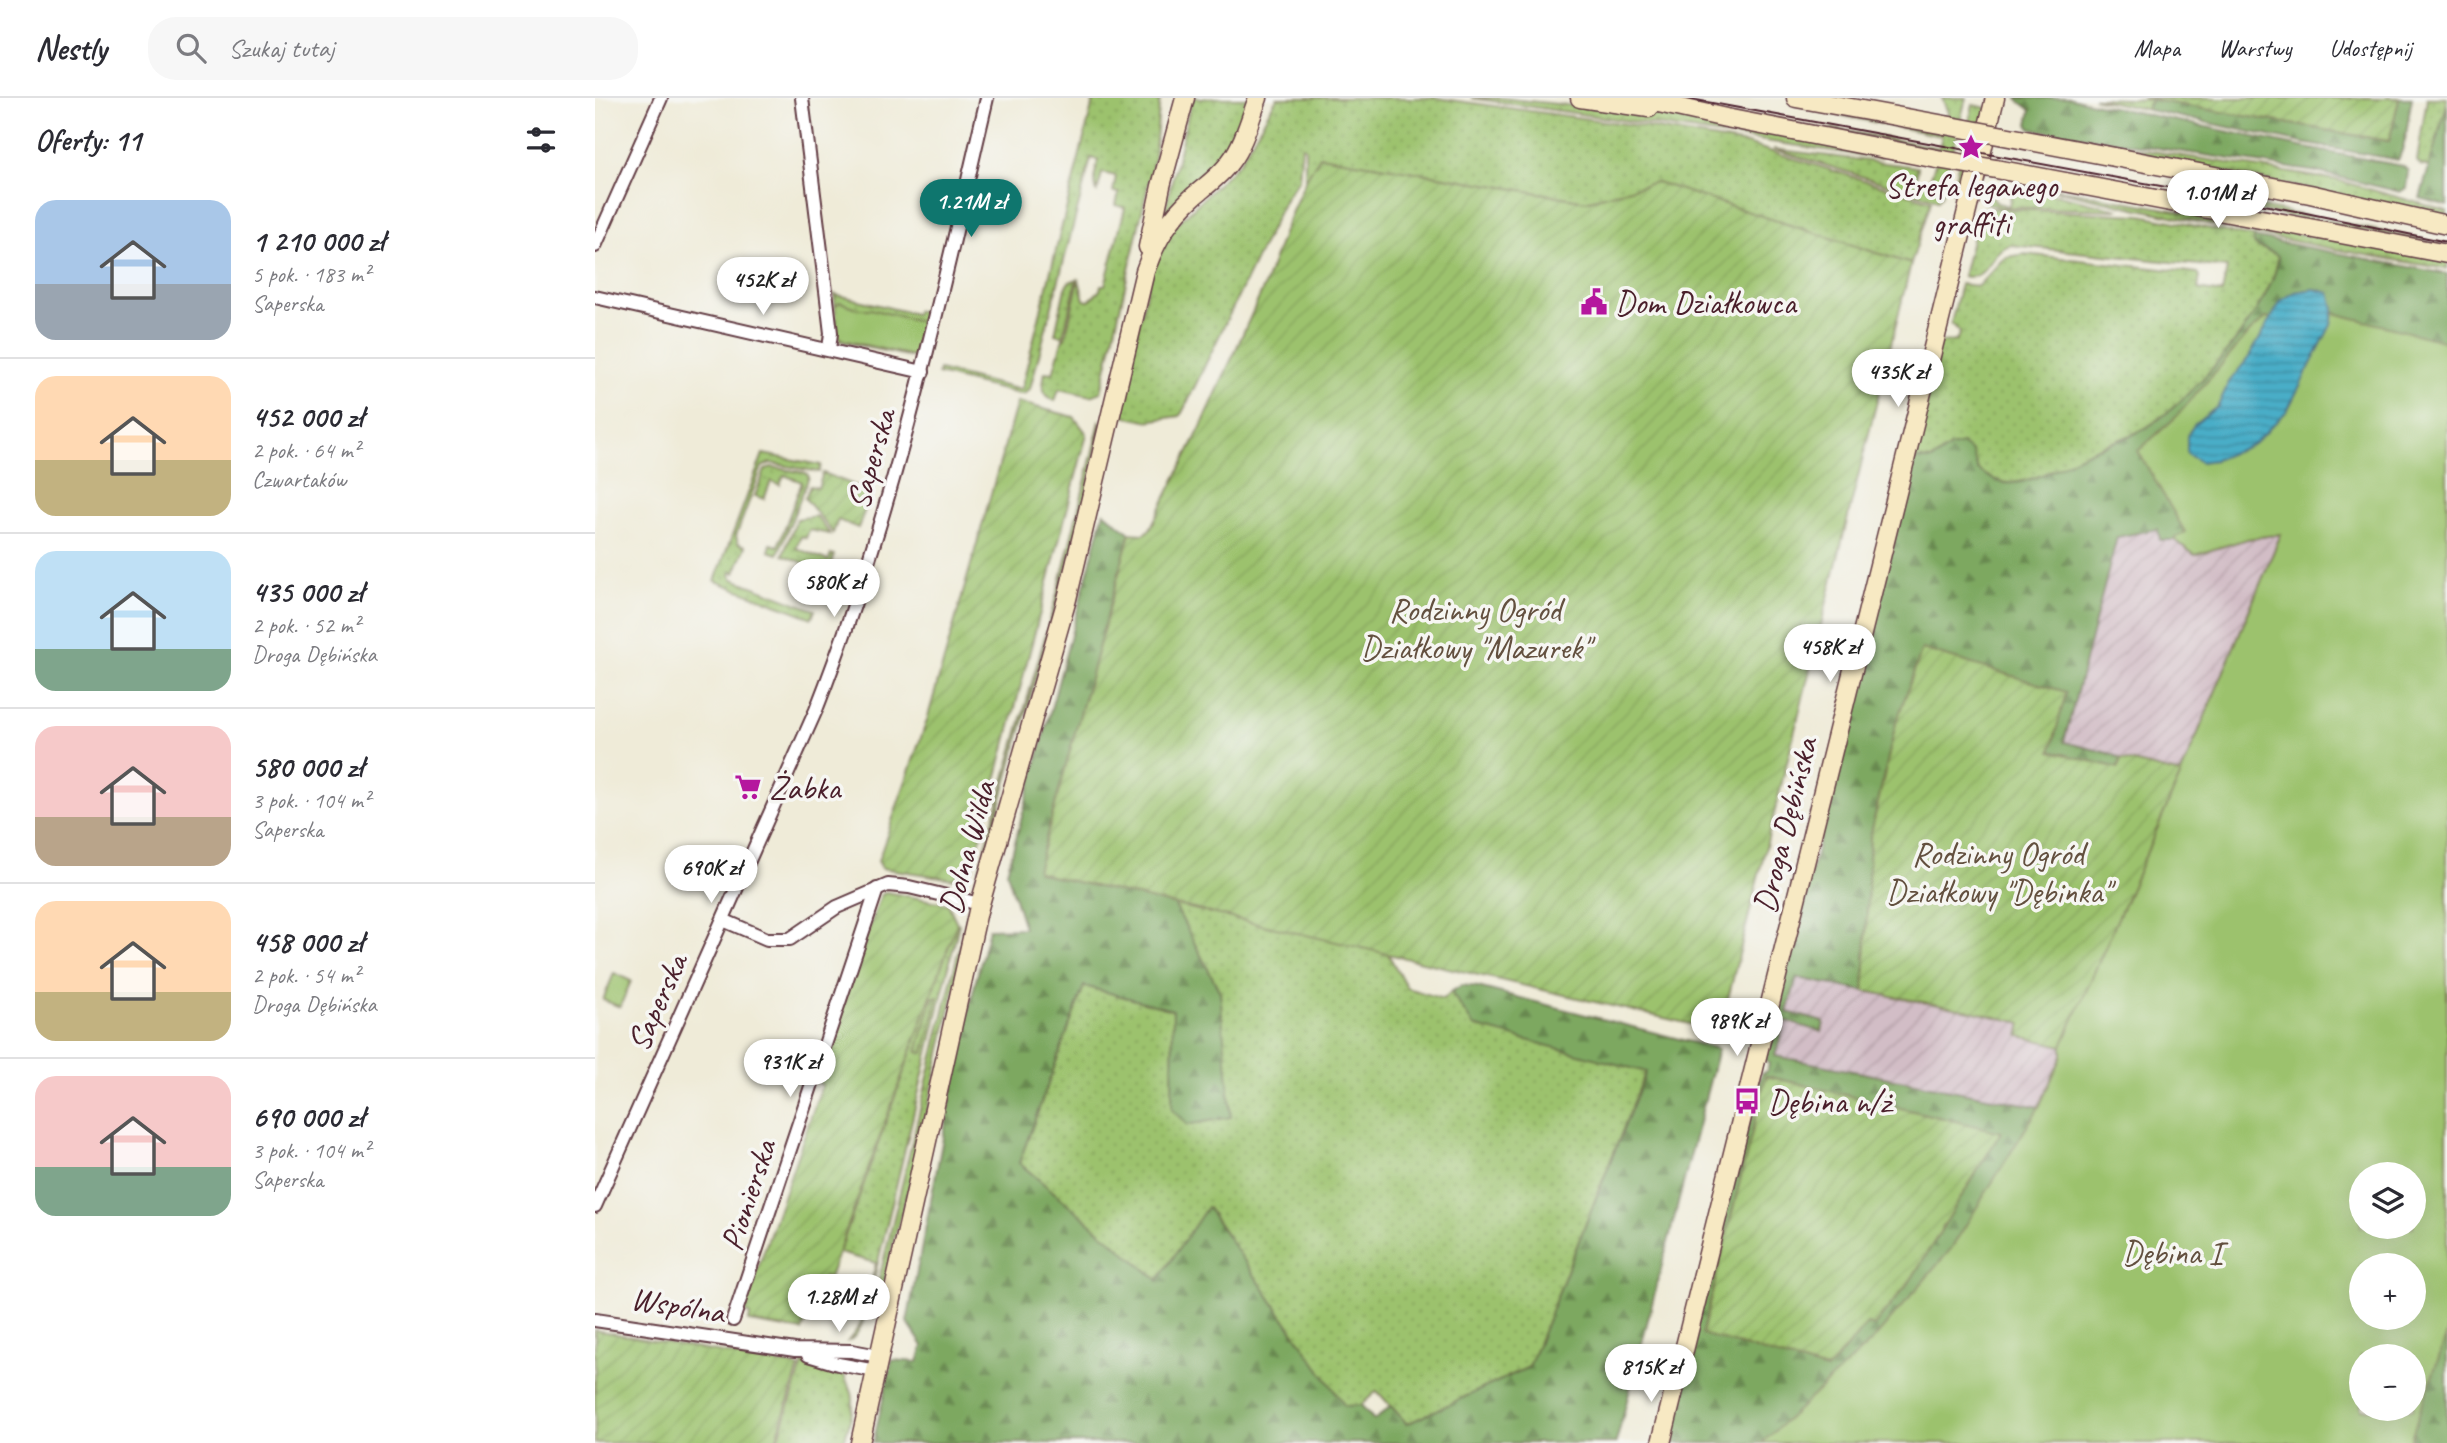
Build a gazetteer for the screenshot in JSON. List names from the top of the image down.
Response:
{
  "streets": {
    "main road": ["Droga Dębińska", "Dolna Wilda"],
    "street": ["Saperska", "Pionierska", "Wspólna"]
  },
  "crossings": [
    ["Dolna Wilda", "Wspólna"]
  ],
  "parks": ["Rodzinny Ogród Działkowy \"Mazurek\"", "Rodzinny Ogród Działkowy \"Dębinka\"", "Dębina I"],
  "places": {
    "place": ["Strefa leganego graffiti"],
    "public building": ["Dom Działkowca"],
    "supermarket": ["Żabka"],
    "bus stop": ["Dębina n/ż"]
  },
  "page": {
    "header": "Nestly",
    "search": "Szukaj tutaj",
    "nav": ["Mapa", "Warstwy", "Udostępnij"],
    "heading": "Oferty: 11",
    "price": [
      "1.01M zł",
      "1.21M zł",
      "452K zł",
      "435K zł",
      "580K zł",
      "458K zł",
      "690K zł",
      "989K zł",
      "931K zł",
      "1.28M zł",
      "815K zł"
    ],
    "list": [
      {
        "name": "1 210 000 zł",
        "note": "5 pok. · 183 m² · Saperska"
      },
      {
        "name": "452 000 zł",
        "note": "2 pok. · 64 m² · Czwartaków"
      },
      {
        "name": "435 000 zł",
        "note": "2 pok. · 52 m² · Droga Dębińska"
      },
      {
        "name": "580 000 zł",
        "note": "3 pok. · 104 m² · Saperska"
      },
      {
        "name": "458 000 zł",
        "note": "2 pok. · 54 m² · Droga Dębińska"
      },
      {
        "name": "690 000 zł",
        "note": "3 pok. · 104 m² · Saperska"
      }
    ],
    "map_buttons": ["+", "−"]
  }
}
